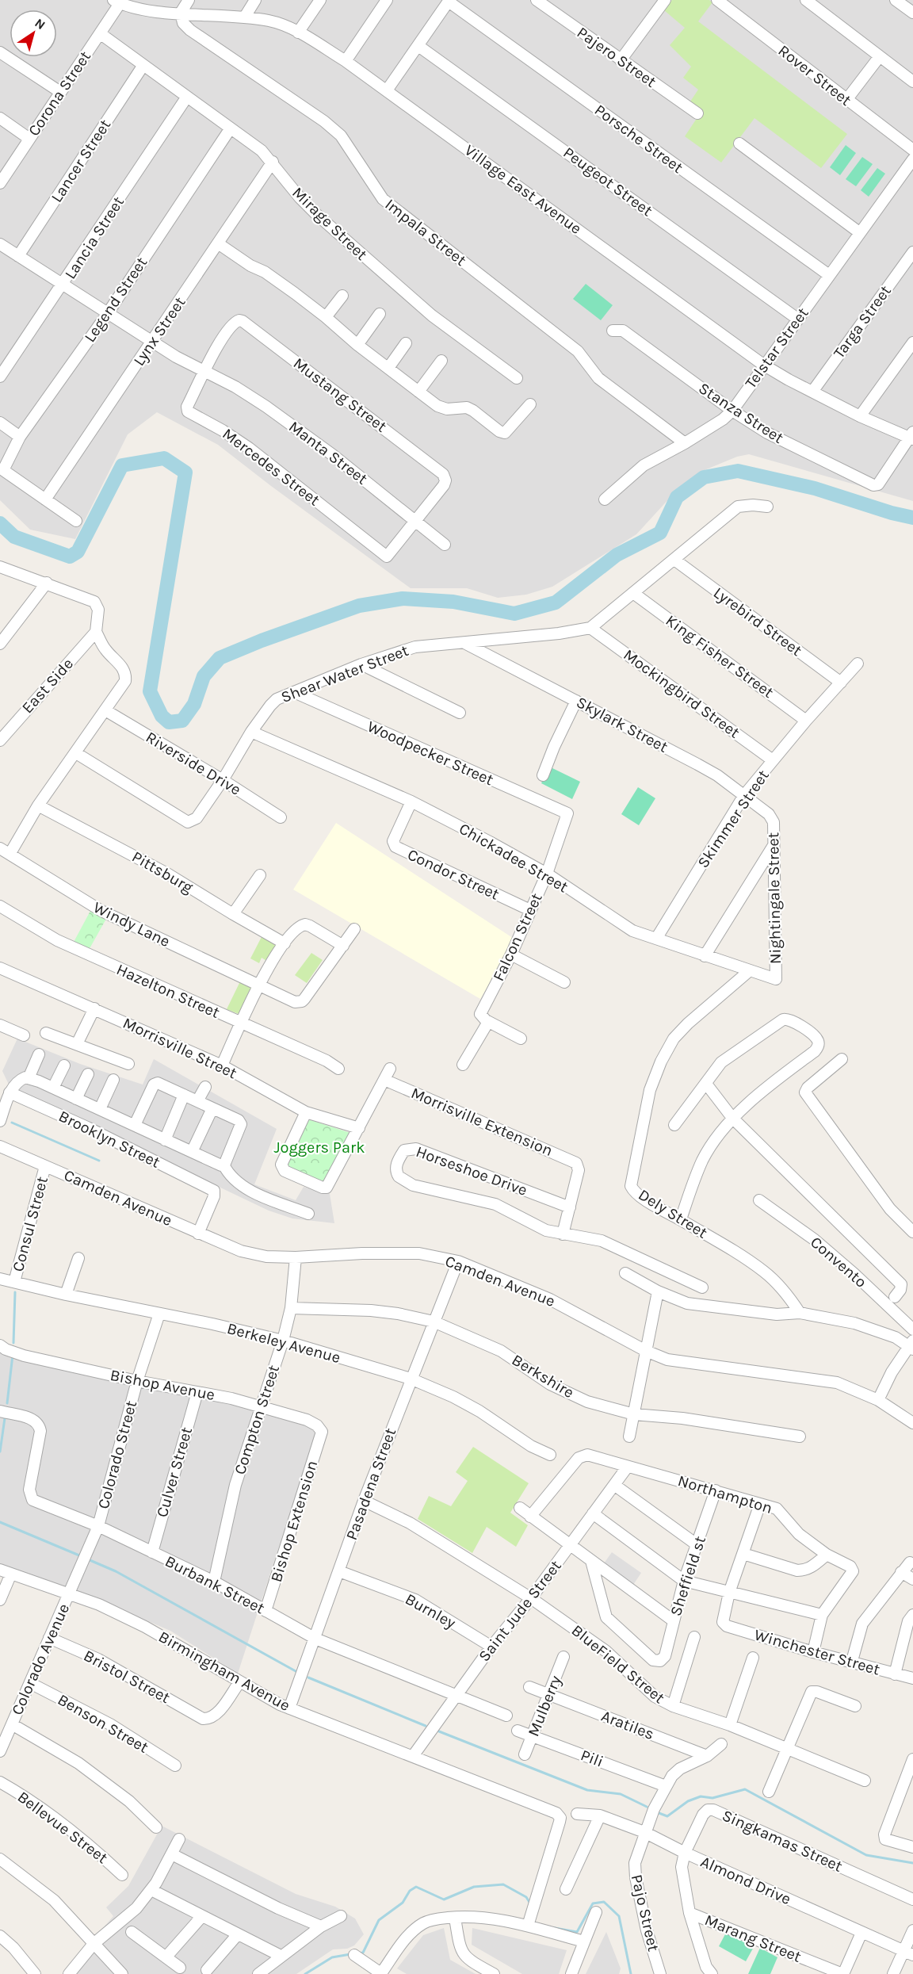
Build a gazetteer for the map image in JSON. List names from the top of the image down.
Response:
{
  "streets": {
    "street": [
      "Pajero Street",
      "Rover Street",
      "Corona Street",
      "Porsche Street",
      "Lancer Street",
      "Peugeot Street",
      "Village East Avenue",
      "Mirage Street",
      "Impala Street",
      "Lancia Street",
      "Legend Street",
      "Targa Street",
      "Lynx Street",
      "Telstar Street",
      "Mustang Street",
      "Stanza Street",
      "Manta Street",
      "Mercedes Street",
      "Lyrebird Street",
      "King Fisher Street",
      "Shear Water Street",
      "East Side",
      "Mockingbird Street",
      "Skylark Street",
      "Woodpecker Street",
      "Riverside Drive",
      "Skimmer Street",
      "Chickadee Street",
      "Pittsburg",
      "Condor Street",
      "Nightingale Street",
      "Windy Lane",
      "Falcon Street",
      "Hazelton Street",
      "Morrisville Street",
      "Morrisville Extension",
      "Brooklyn Street",
      "Horseshoe Drive",
      "Camden Avenue",
      "Dely Street",
      "Consul Street",
      "Convento",
      "Berkeley Avenue",
      "Berkshire",
      "Bishop Avenue",
      "Compton Street",
      "Colorado Street",
      "Culver Street",
      "Pasadena Street",
      "Northampton",
      "Bishop Extension",
      "Sheffield st",
      "Burbank Street",
      "Burnley",
      "Saint Jude Street",
      "Winchester Street",
      "Colorado Avenue",
      "BlueField Street",
      "Birmingham Avenue",
      "Bristol Street",
      "Mulberry",
      "Benson Street",
      "Aratiles",
      "Pili",
      "Bellevue Street",
      "Singkamas Street",
      "Almond Drive",
      "Pajo Street",
      "Marang Street"
    ]
  },
  "crossings": [
    ["Corona Street", "Village East Avenue"],
    ["Corona Street", "Mirage Street"],
    ["Porsche Street", "Telstar Street"],
    ["Lancer Street", "Mirage Street"],
    ["Lancer Street", "Manta Street"],
    ["Peugeot Street", "Telstar Street"],
    ["Village East Avenue", "Impala Street"],
    ["Village East Avenue", "Targa Street"],
    ["Village East Avenue", "Telstar Street"],
    ["Village East Avenue", "Stanza Street"],
    ["Mirage Street", "Lancia Street"],
    ["Mirage Street", "Legend Street"],
    ["Mirage Street", "Lynx Street"],
    ["Impala Street", "Telstar Street"],
    ["Lancia Street", "Manta Street"],
    ["Legend Street", "Lynx Street"],
    ["Legend Street", "Manta Street"],
    ["Lynx Street", "Manta Street"],
    ["Telstar Street", "Stanza Street"],
    ["Mustang Street", "Manta Street"],
    ["Mustang Street", "Mercedes Street"],
    ["Manta Street", "Mercedes Street"],
    ["Lyrebird Street", "Shear Water Street"],
    ["Lyrebird Street", "Skimmer Street"],
    ["King Fisher Street", "Shear Water Street"],
    ["King Fisher Street", "Skimmer Street"],
    ["Shear Water Street", "Mockingbird Street"],
    ["Shear Water Street", "Skylark Street"],
    ["Shear Water Street", "Woodpecker Street"],
    ["Shear Water Street", "Riverside Drive"],
    ["Shear Water Street", "Chickadee Street"],
    ["Shear Water Street", "Windy Lane"],
    ["East Side", "Windy Lane"],
    ["Mockingbird Street", "Skimmer Street"],
    ["Skylark Street", "Skimmer Street"],
    ["Skylark Street", "Nightingale Street"],
    ["Woodpecker Street", "Falcon Street"],
    ["Riverside Drive", "Windy Lane"],
    ["Skimmer Street", "Chickadee Street"],
    ["Chickadee Street", "Condor Street"],
    ["Chickadee Street", "Nightingale Street"],
    ["Chickadee Street", "Falcon Street"],
    ["Chickadee Street", "Dely Street"],
    ["Pittsburg", "Windy Lane"],
    ["Condor Street", "Falcon Street"],
    ["Morrisville Extension", "Horseshoe Drive"],
    ["Brooklyn Street", "Camden Avenue"],
    ["Camden Avenue", "Consul Street"],
    ["Camden Avenue", "Compton Street"],
    ["Camden Avenue", "Pasadena Street"],
    ["Consul Street", "Berkeley Avenue"],
    ["Berkeley Avenue", "Compton Street"],
    ["Berkeley Avenue", "Colorado Street"],
    ["Berkeley Avenue", "Pasadena Street"],
    ["Berkshire", "Compton Street"],
    ["Berkshire", "Pasadena Street"],
    ["Bishop Avenue", "Compton Street"],
    ["Bishop Avenue", "Colorado Street"],
    ["Bishop Avenue", "Culver Street"],
    ["Bishop Avenue", "Bishop Extension"],
    ["Compton Street", "Burbank Street"],
    ["Colorado Street", "Burbank Street"],
    ["Colorado Street", "Colorado Avenue"],
    ["Colorado Street", "Birmingham Avenue"],
    ["Culver Street", "Burbank Street"],
    ["Pasadena Street", "Burbank Street"],
    ["Pasadena Street", "Burnley"],
    ["Pasadena Street", "BlueField Street"],
    ["Pasadena Street", "Birmingham Avenue"],
    ["Northampton", "Sheffield st"],
    ["Northampton", "Saint Jude Street"],
    ["Bishop Extension", "Burbank Street"],
    ["Burbank Street", "Saint Jude Street"],
    ["Burnley", "Saint Jude Street"],
    ["Saint Jude Street", "BlueField Street"],
    ["Saint Jude Street", "Birmingham Avenue"],
    ["Colorado Avenue", "Birmingham Avenue"],
    ["Colorado Avenue", "Bristol Street"],
    ["Colorado Avenue", "Benson Street"],
    ["Birmingham Avenue", "Bristol Street"],
    ["Mulberry", "Aratiles"],
    ["Mulberry", "Pili"],
    ["Aratiles", "Pajo Street"],
    ["Pili", "Pajo Street"],
    ["Singkamas Street", "Almond Drive"],
    ["Singkamas Street", "Marang Street"],
    ["Almond Drive", "Pajo Street"]
  ],
  "parks": ["Joggers Park"],
  "north": "top right"
}
